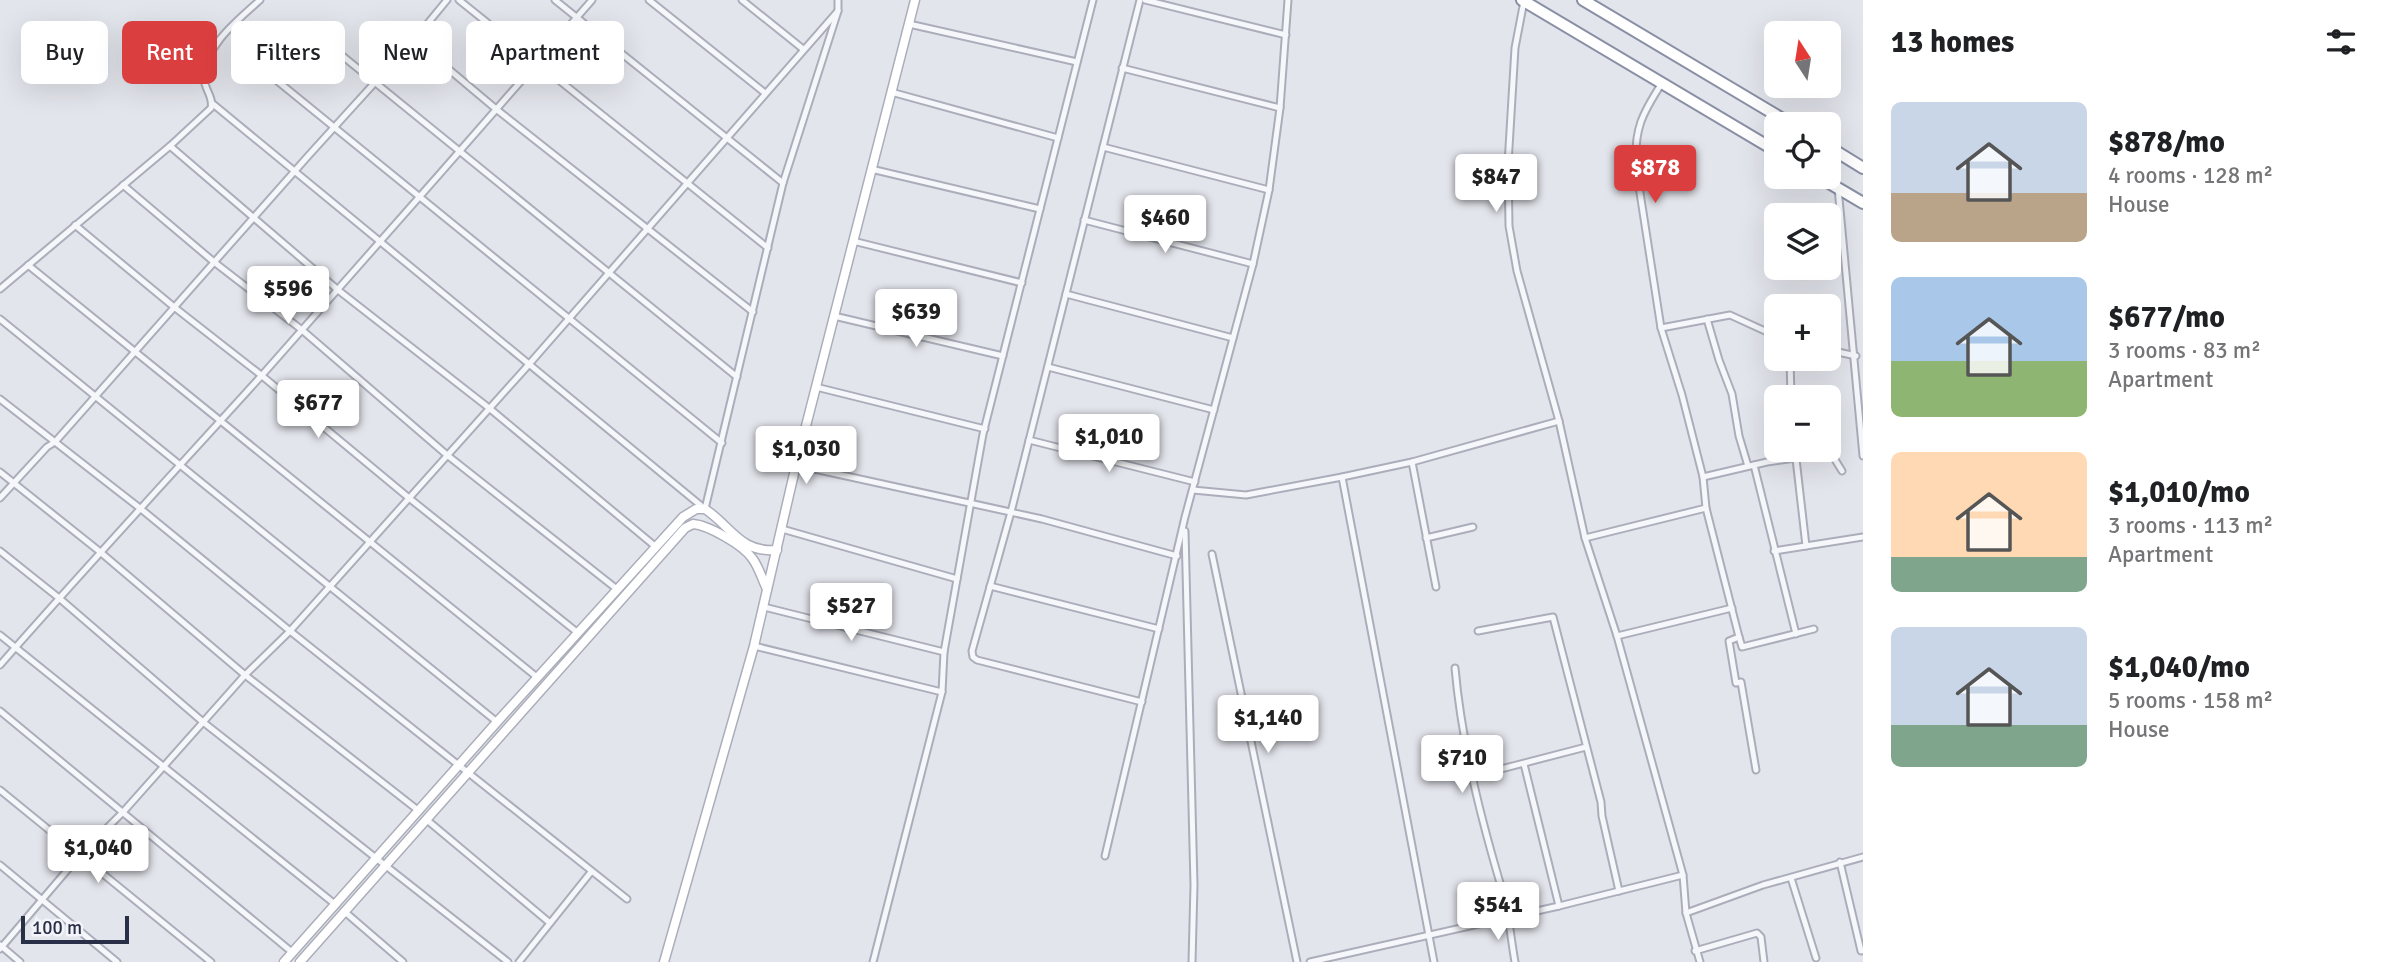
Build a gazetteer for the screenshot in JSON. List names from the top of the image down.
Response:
{
  "scale_bar": "100 m",
  "north": "top",
  "page": {
    "heading": "13 homes",
    "map_buttons": ["+", "−"],
    "chip": [
      "Buy",
      "Rent",
      "Filters",
      "New",
      "Apartment"
    ],
    "list": [
      {
        "name": "$878/mo",
        "note": "4 rooms · 128 m² · House"
      },
      {
        "name": "$677/mo",
        "note": "3 rooms · 83 m² · Apartment"
      },
      {
        "name": "$1,010/mo",
        "note": "3 rooms · 113 m² · Apartment"
      },
      {
        "name": "$1,040/mo",
        "note": "5 rooms · 158 m² · House"
      }
    ],
    "price": [
      "$878",
      "$847",
      "$460",
      "$596",
      "$639",
      "$677",
      "$1,010",
      "$1,030",
      "$527",
      "$1,140",
      "$710",
      "$1,040",
      "$541"
    ],
    "scale": "100 m"
  }
}
